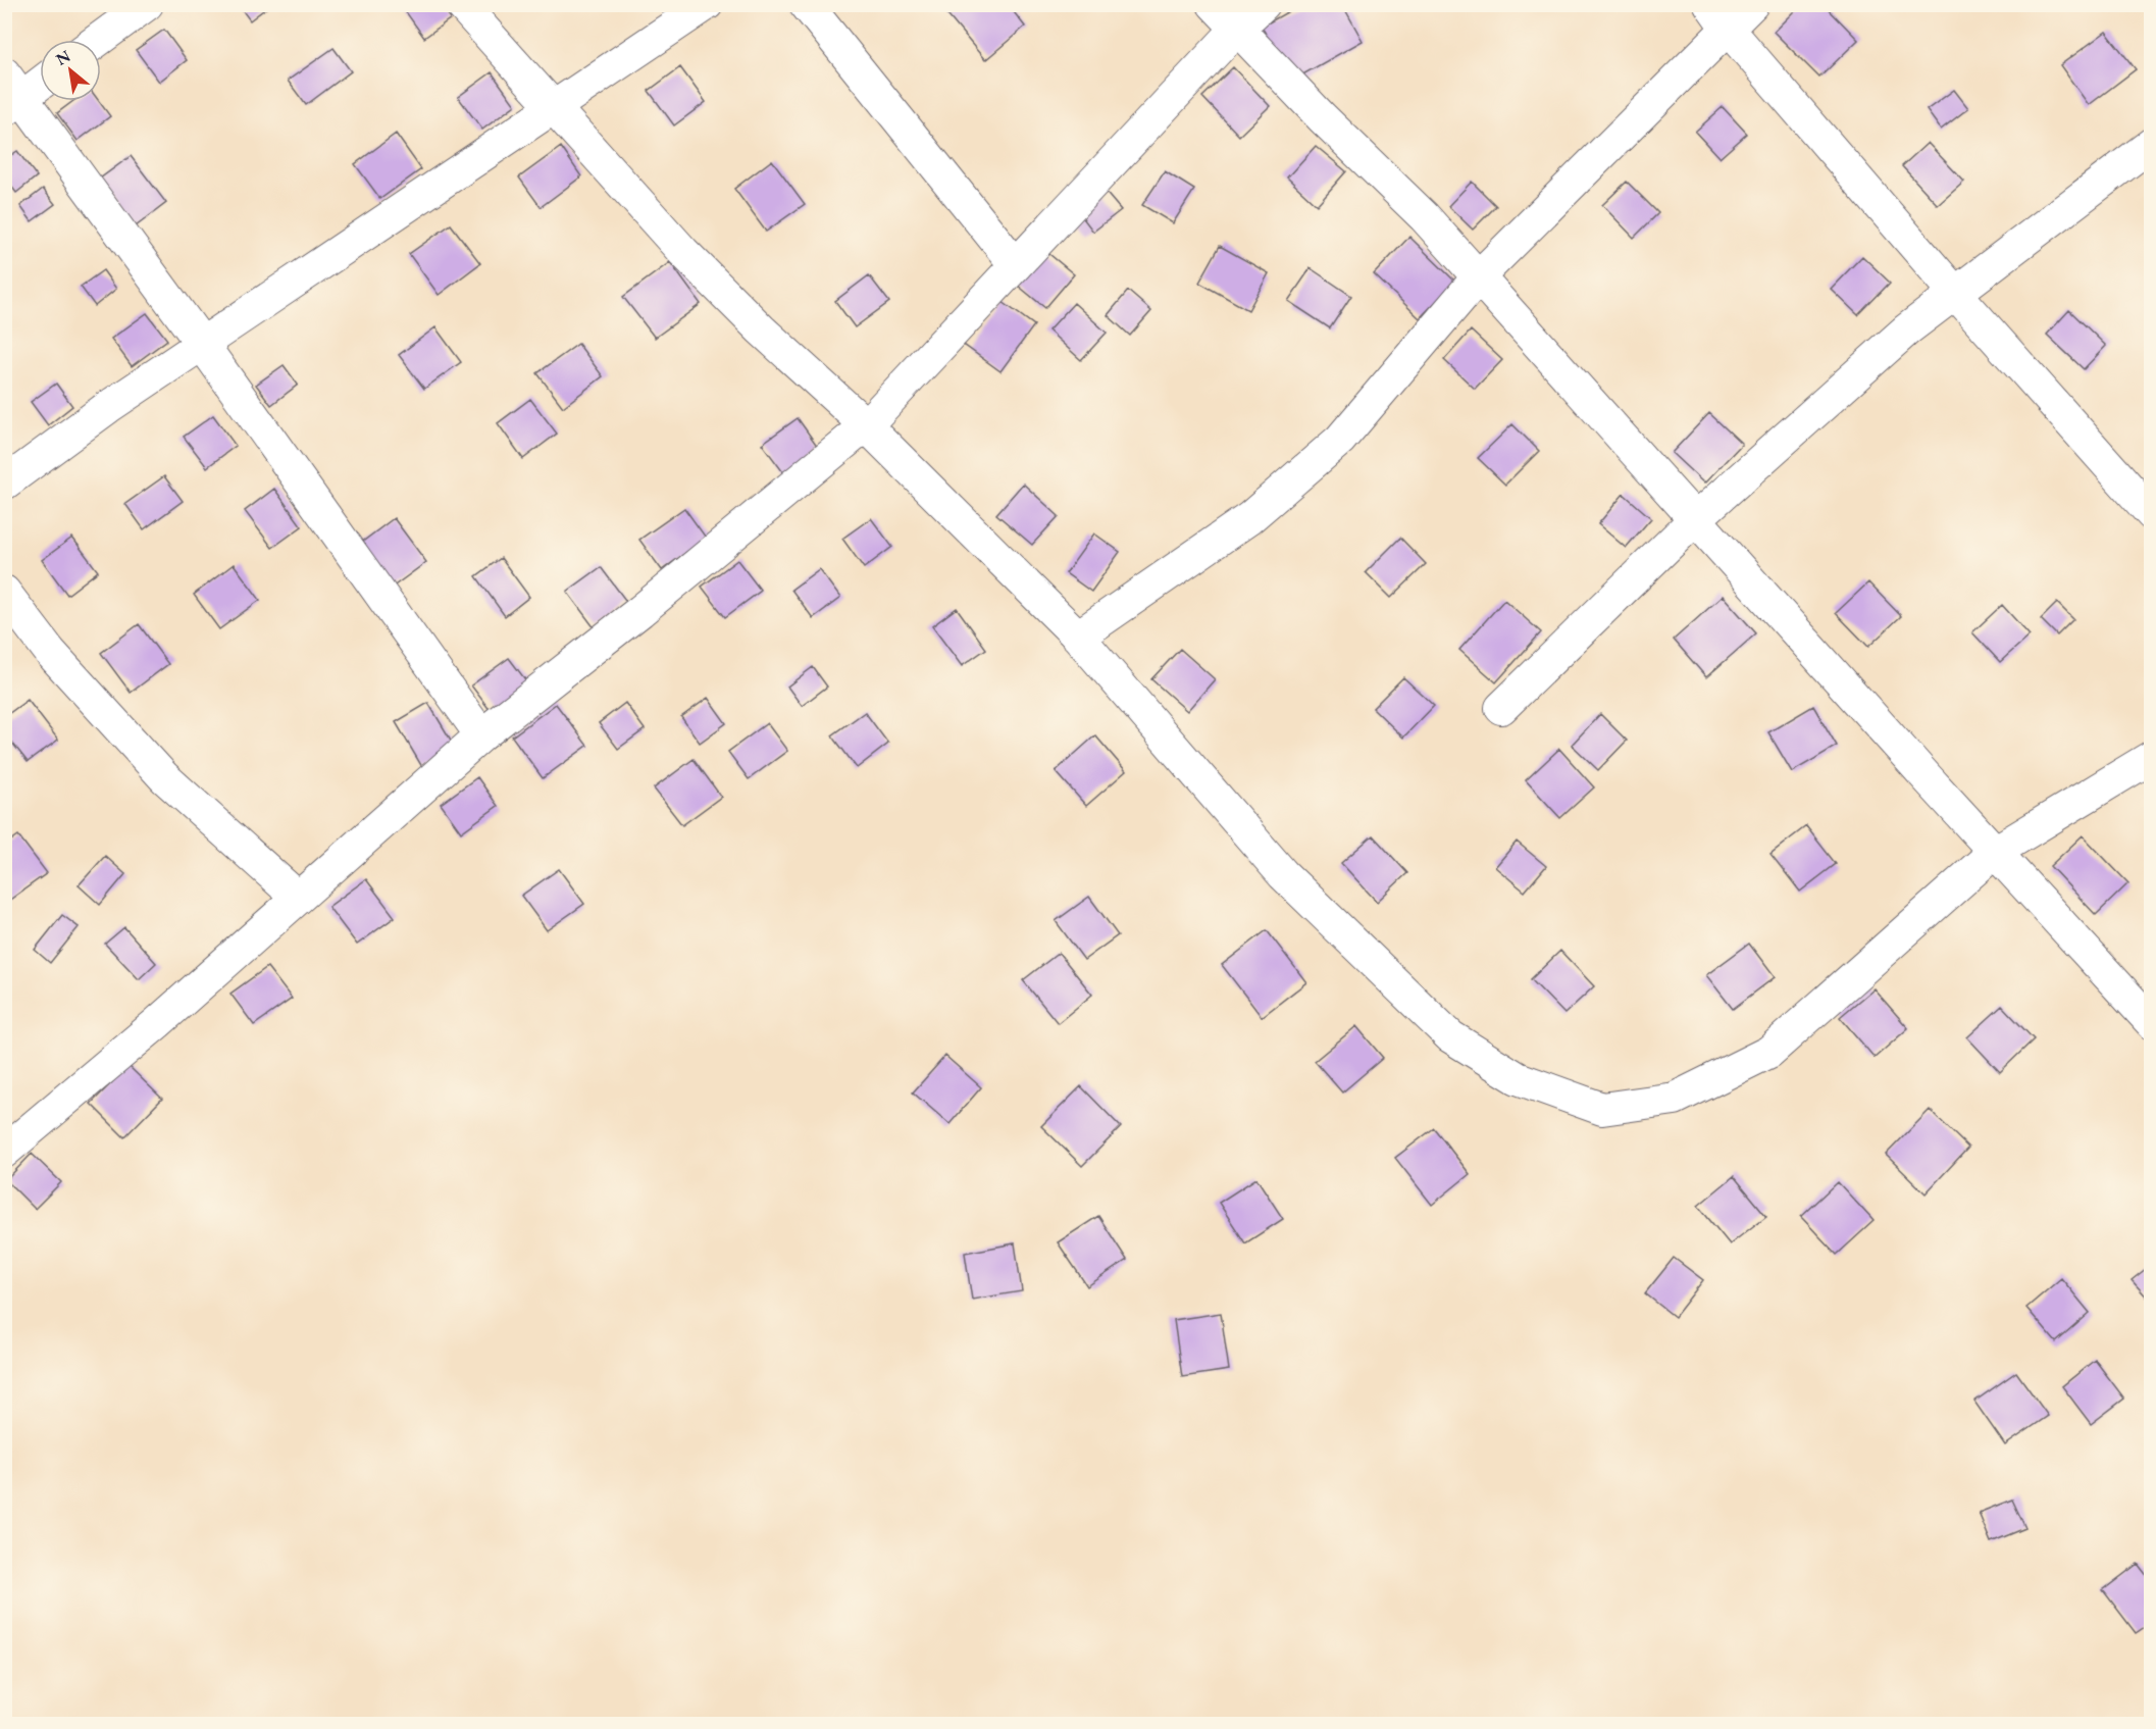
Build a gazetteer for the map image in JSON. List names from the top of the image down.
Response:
{
  "north": "top left"
}
